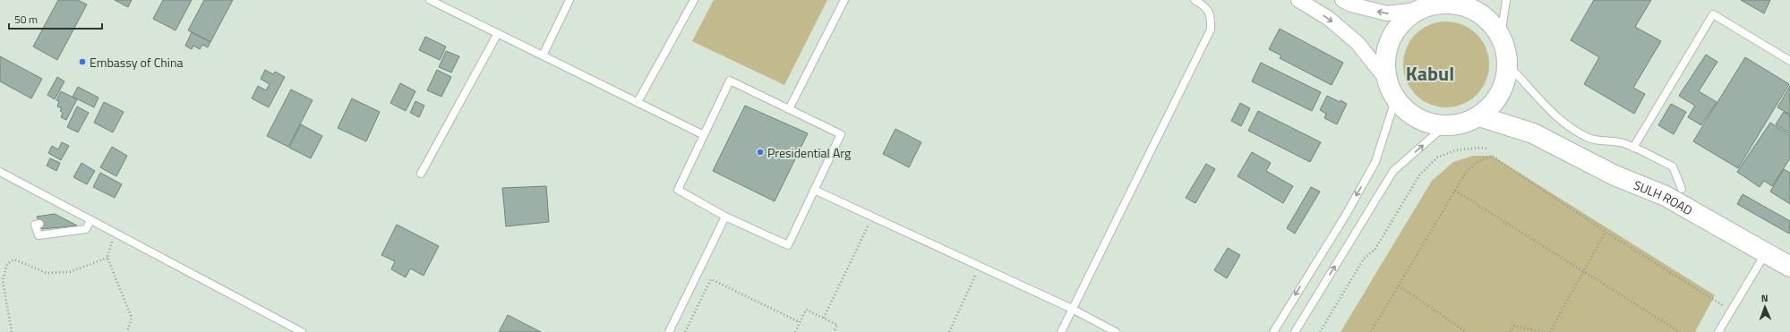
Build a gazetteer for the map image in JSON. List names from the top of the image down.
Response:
{
  "streets": {
    "street": ["SULH ROAD"]
  },
  "districts": ["Kabul"],
  "places": ["Embassy of China", "Presidential Arg"],
  "scale_bar": "50 m",
  "north": "top"
}
